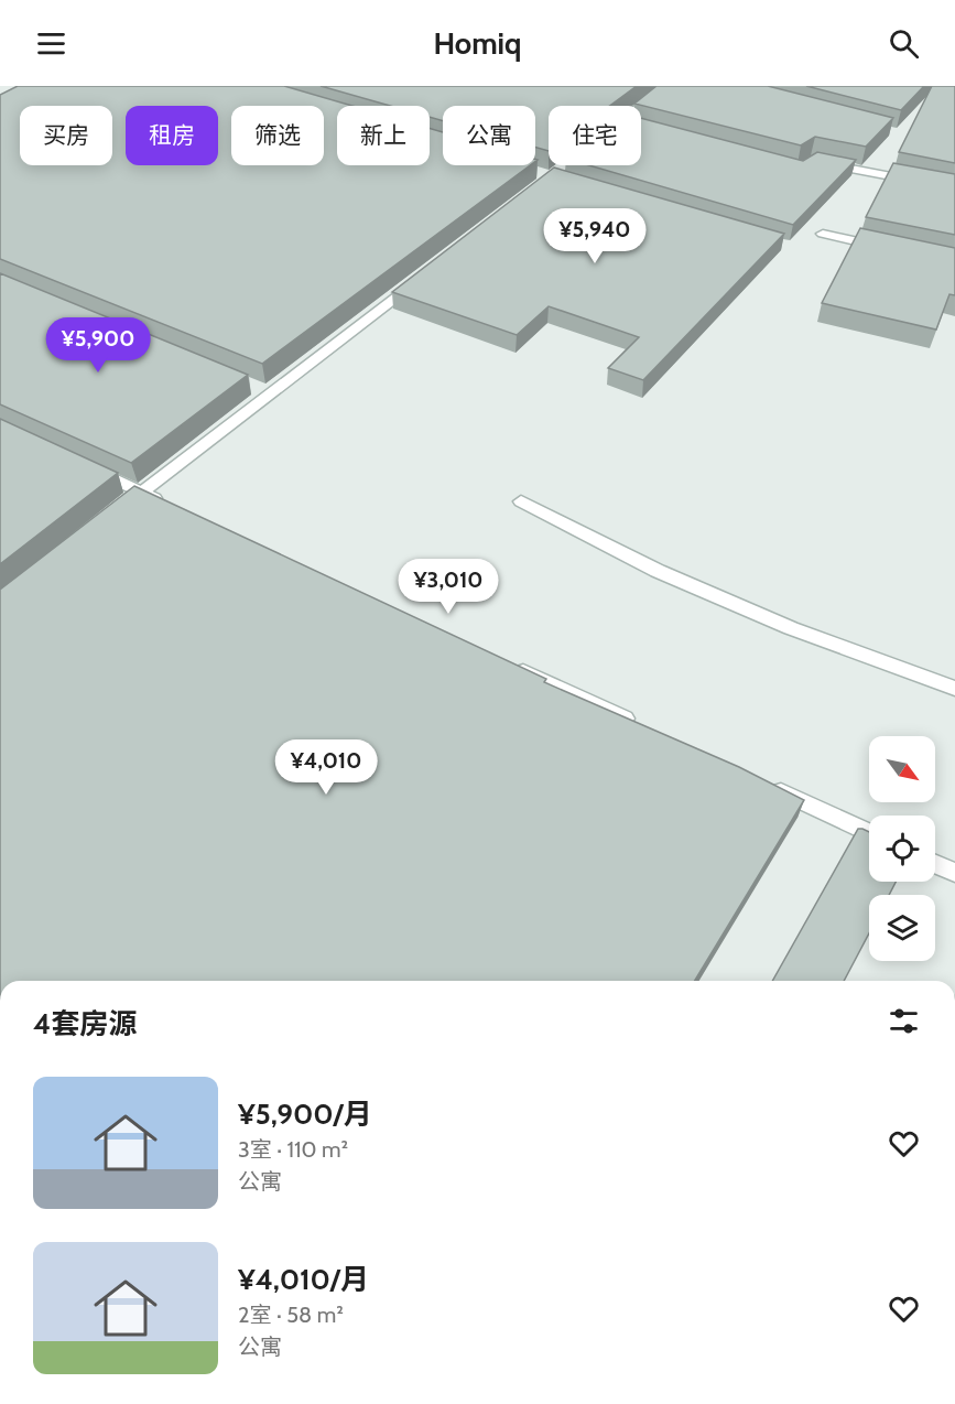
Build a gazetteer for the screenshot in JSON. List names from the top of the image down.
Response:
{
  "north": "bottom right",
  "page": {
    "header": "Homiq",
    "chip": [
      "买房",
      "租房",
      "筛选",
      "新上",
      "公寓",
      "住宅"
    ],
    "price": [
      "¥5,940",
      "¥5,900",
      "¥3,010",
      "¥4,010"
    ],
    "heading": "4套房源",
    "list": [
      {
        "name": "¥5,900/月",
        "note": "3室 · 110 m² · 公寓"
      },
      {
        "name": "¥4,010/月",
        "note": "2室 · 58 m² · 公寓"
      }
    ]
  }
}
